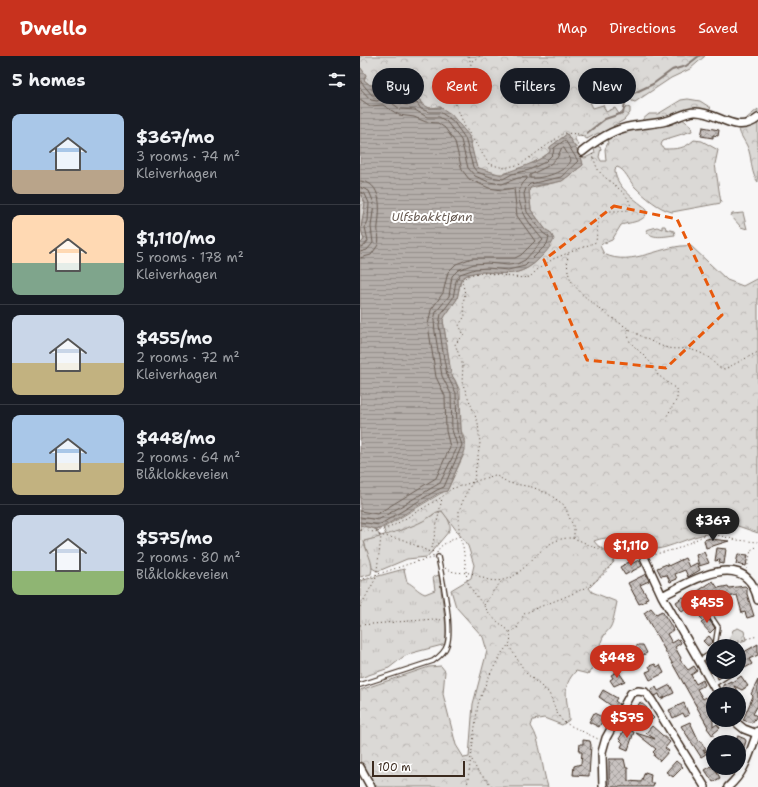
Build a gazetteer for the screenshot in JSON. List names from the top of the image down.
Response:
{
  "water": ["Ulfsbakktjønn"],
  "scale_bar": "100 m",
  "page": {
    "header": "Dwello",
    "nav": ["Map", "Directions", "Saved"],
    "heading": "5 homes",
    "chip": [
      "Buy",
      "Rent",
      "Filters",
      "New"
    ],
    "list": [
      {
        "name": "$367/mo",
        "note": "3 rooms · 74 m² · Kleiverhagen"
      },
      {
        "name": "$1,110/mo",
        "note": "5 rooms · 178 m² · Kleiverhagen"
      },
      {
        "name": "$455/mo",
        "note": "2 rooms · 72 m² · Kleiverhagen"
      },
      {
        "name": "$448/mo",
        "note": "2 rooms · 64 m² · Blåklokkeveien"
      },
      {
        "name": "$575/mo",
        "note": "2 rooms · 80 m² · Blåklokkeveien"
      }
    ],
    "price": [
      "$367",
      "$1,110",
      "$455",
      "$448",
      "$575"
    ],
    "map_buttons": ["+", "−"],
    "scale": "100 m"
  }
}
